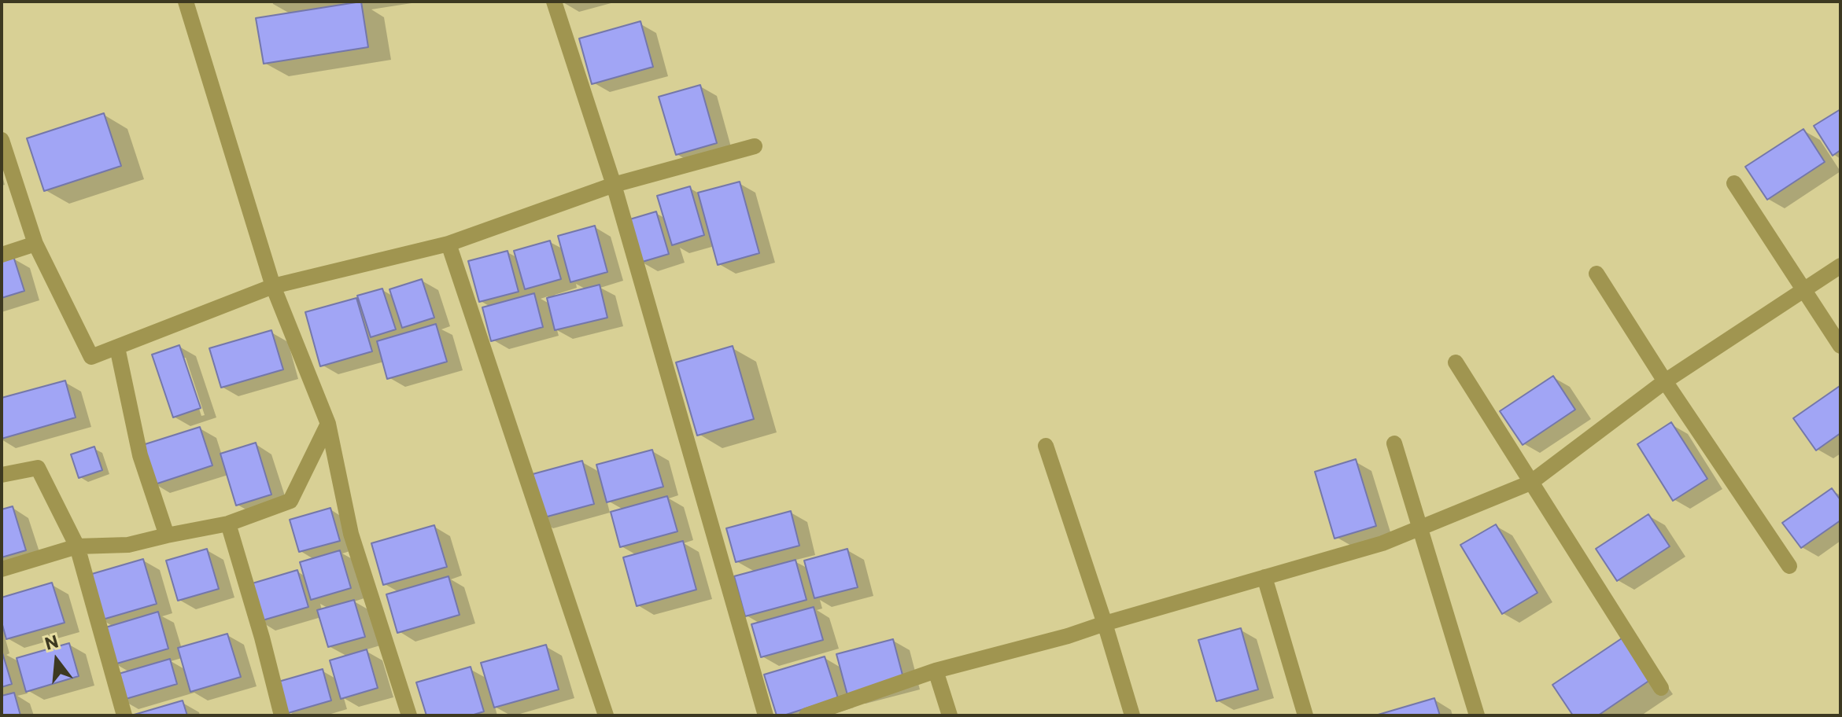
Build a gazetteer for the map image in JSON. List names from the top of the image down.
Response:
{
  "north": "top"
}
